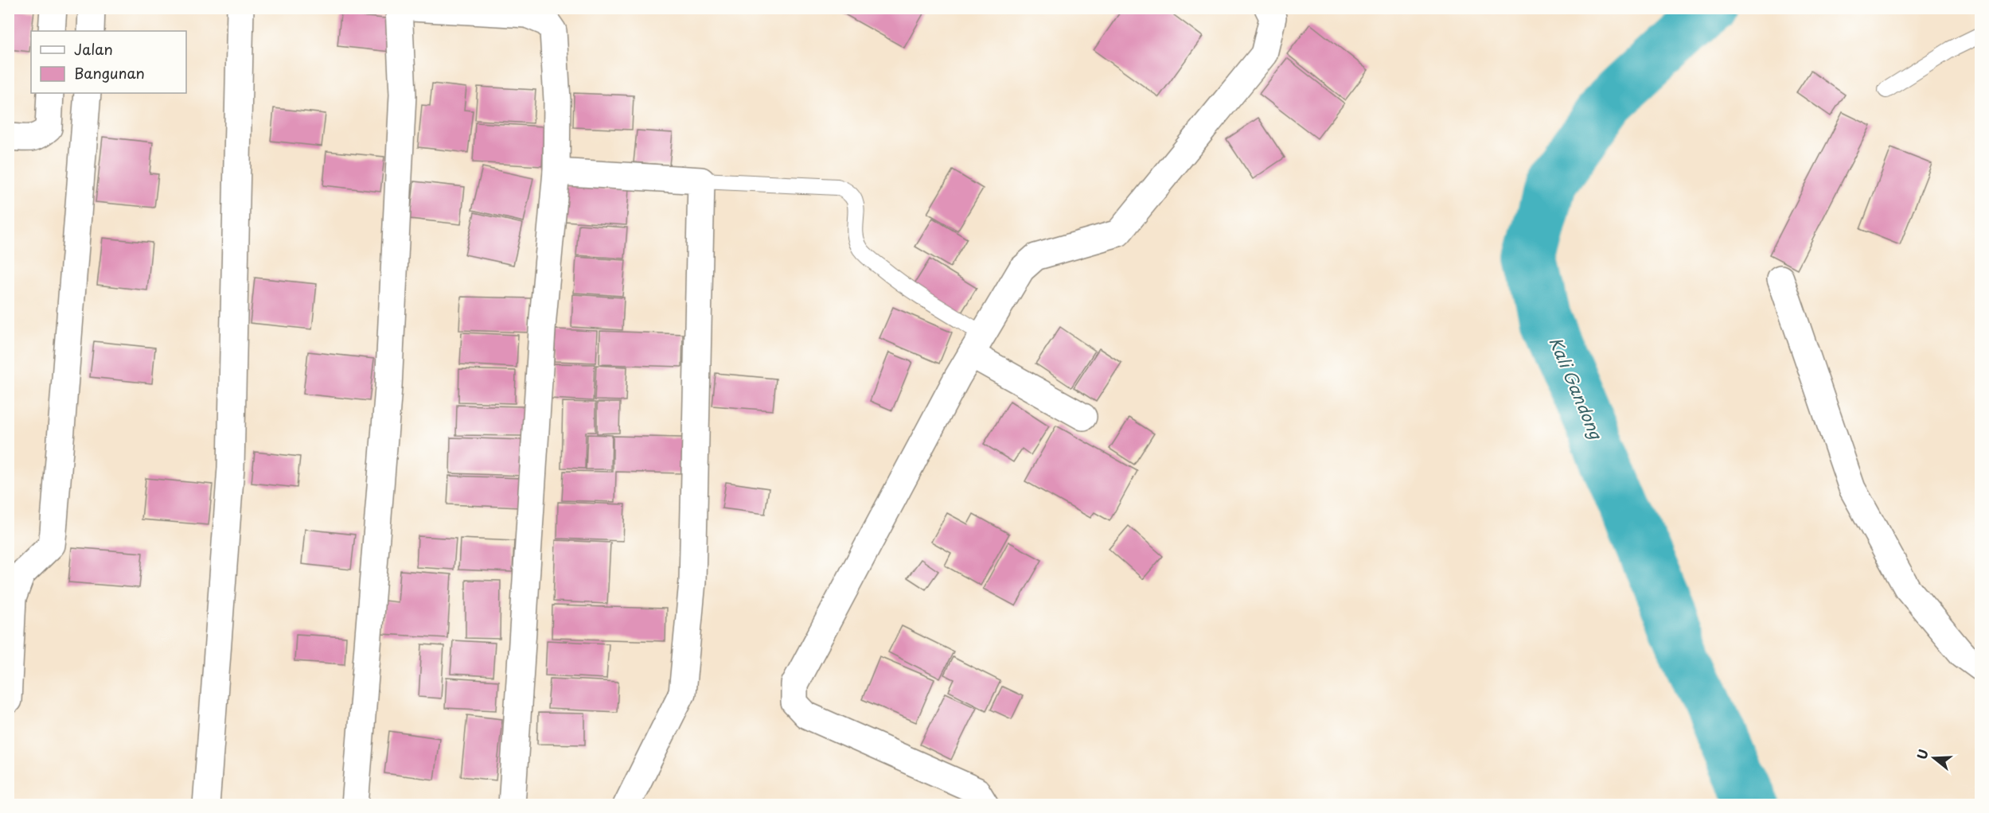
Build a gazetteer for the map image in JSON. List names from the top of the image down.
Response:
{
  "water": ["Kali Gandong"],
  "legend": ["Jalan", "Bangunan"],
  "north": "left"
}
